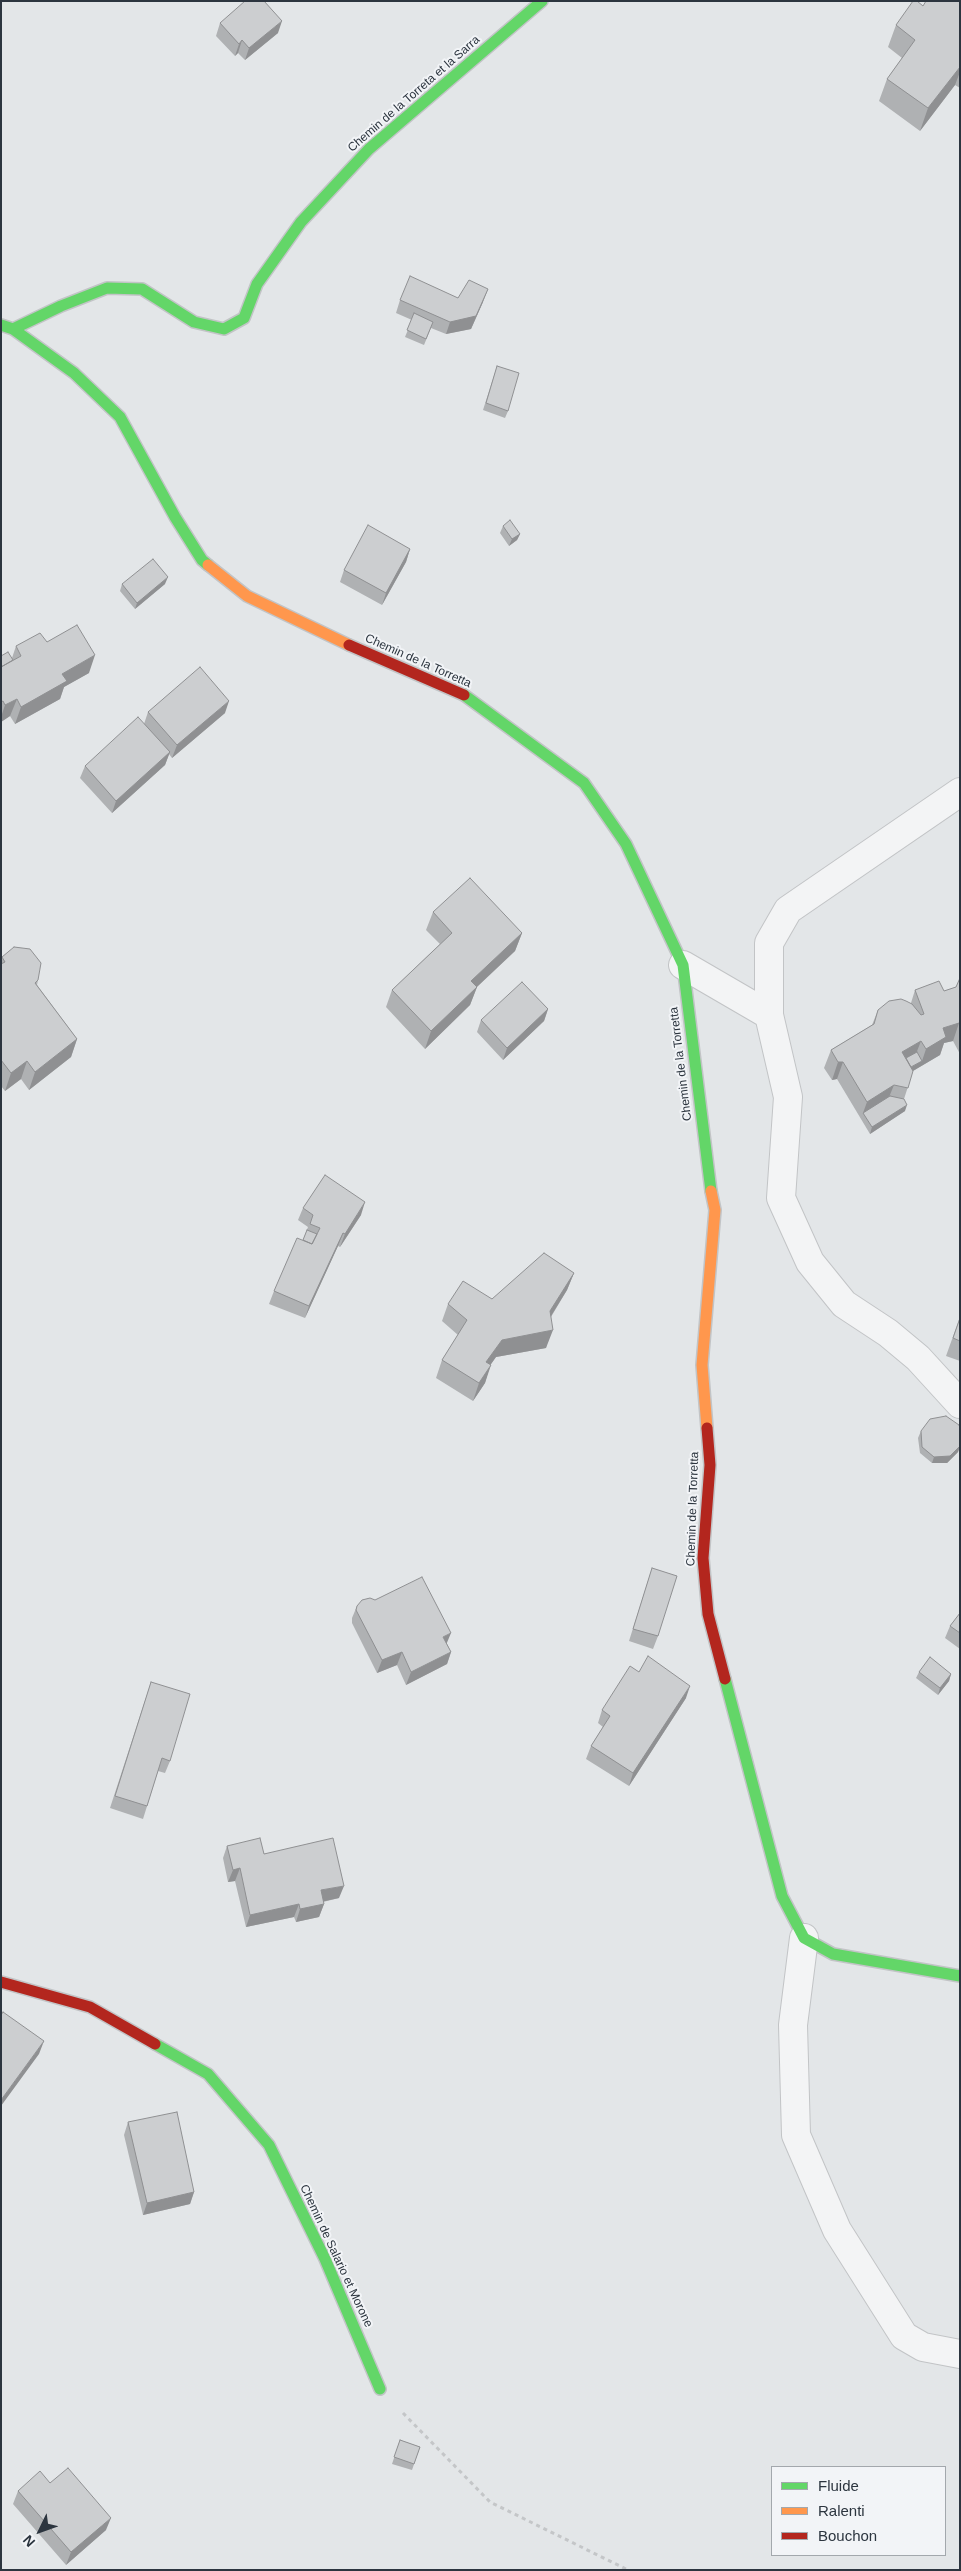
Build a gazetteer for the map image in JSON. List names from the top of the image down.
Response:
{
  "streets": {
    "street": ["Chemin de la Torreta et la Sarra", "Chemin de la Torretta", "Chemin de Salario et Morone"]
  },
  "crossings": [
    ["Chemin de la Torreta et la Sarra", "Chemin de la Torretta"]
  ],
  "legend": ["Fluide", "Ralenti", "Bouchon"],
  "north": "bottom left"
}
